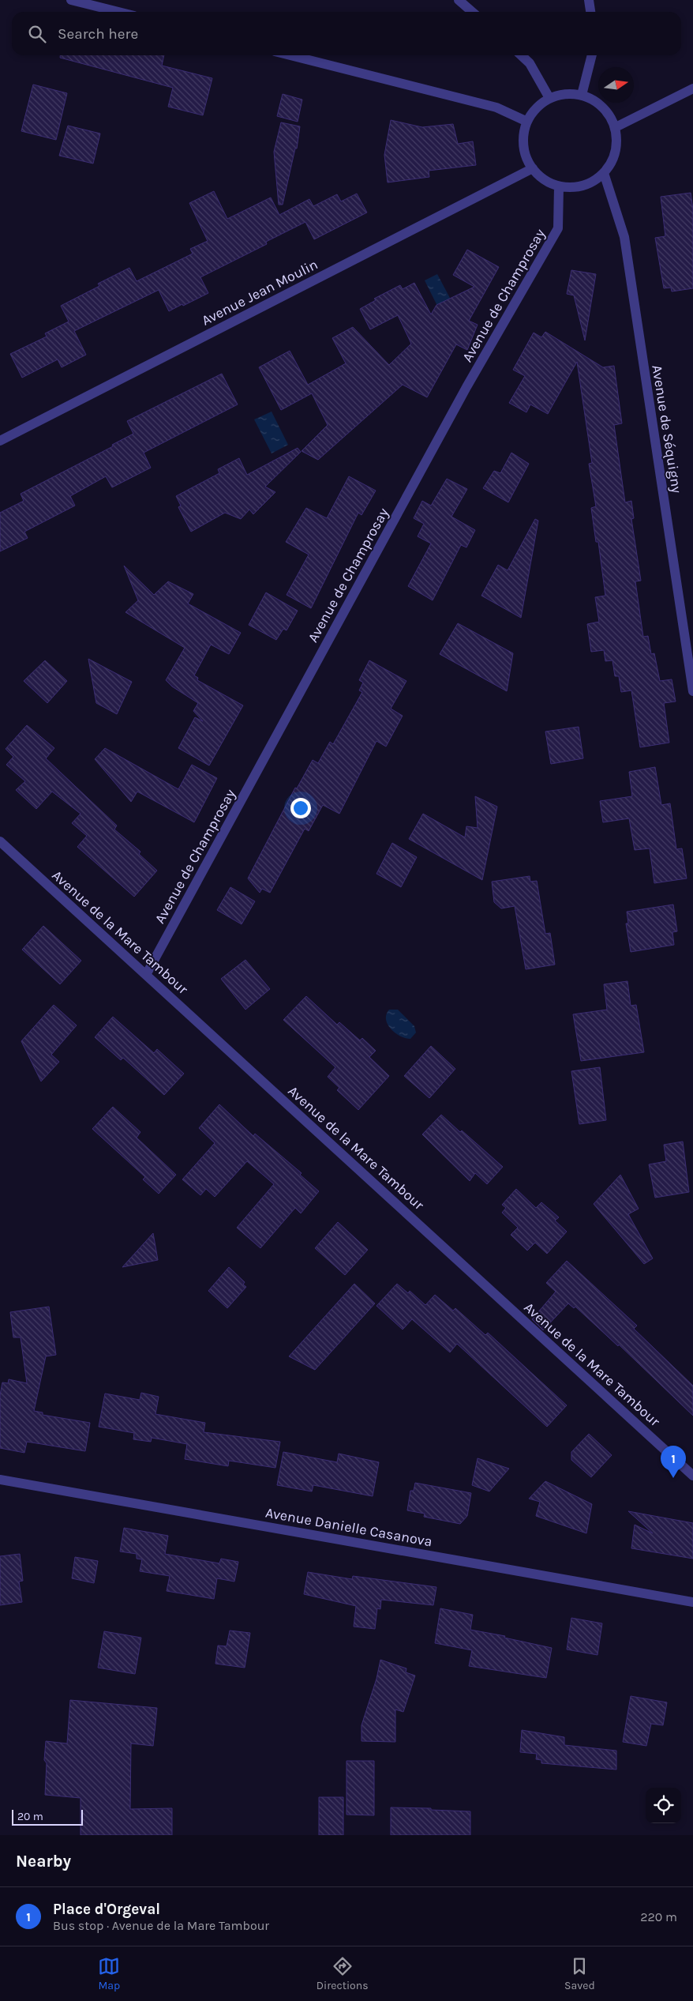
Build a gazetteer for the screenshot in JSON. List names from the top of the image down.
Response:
{
  "streets": {
    "street": [
      "Avenue Jean Moulin",
      "Avenue de Champrosay",
      "Avenue de Séquigny",
      "Avenue de la Mare Tambour",
      "Avenue Danielle Casanova"
    ]
  },
  "crossings": [
    ["Avenue Jean Moulin", "Avenue de Champrosay"],
    ["Avenue Jean Moulin", "Avenue de Séquigny"],
    ["Avenue de Champrosay", "Avenue de Séquigny"],
    ["Avenue de Champrosay", "Avenue de la Mare Tambour"]
  ],
  "scale_bar": "20 m",
  "north": "right",
  "page": {
    "search": "Search here",
    "pins": "1",
    "scale": "20 m",
    "heading": "Nearby",
    "list": [
      {
        "mark": "1",
        "name": "Place d'Orgeval",
        "note": "Bus stop · Avenue de la Mare Tambour",
        "value": "220 m"
      }
    ],
    "nav": ["Map", "Directions", "Saved"]
  }
}
